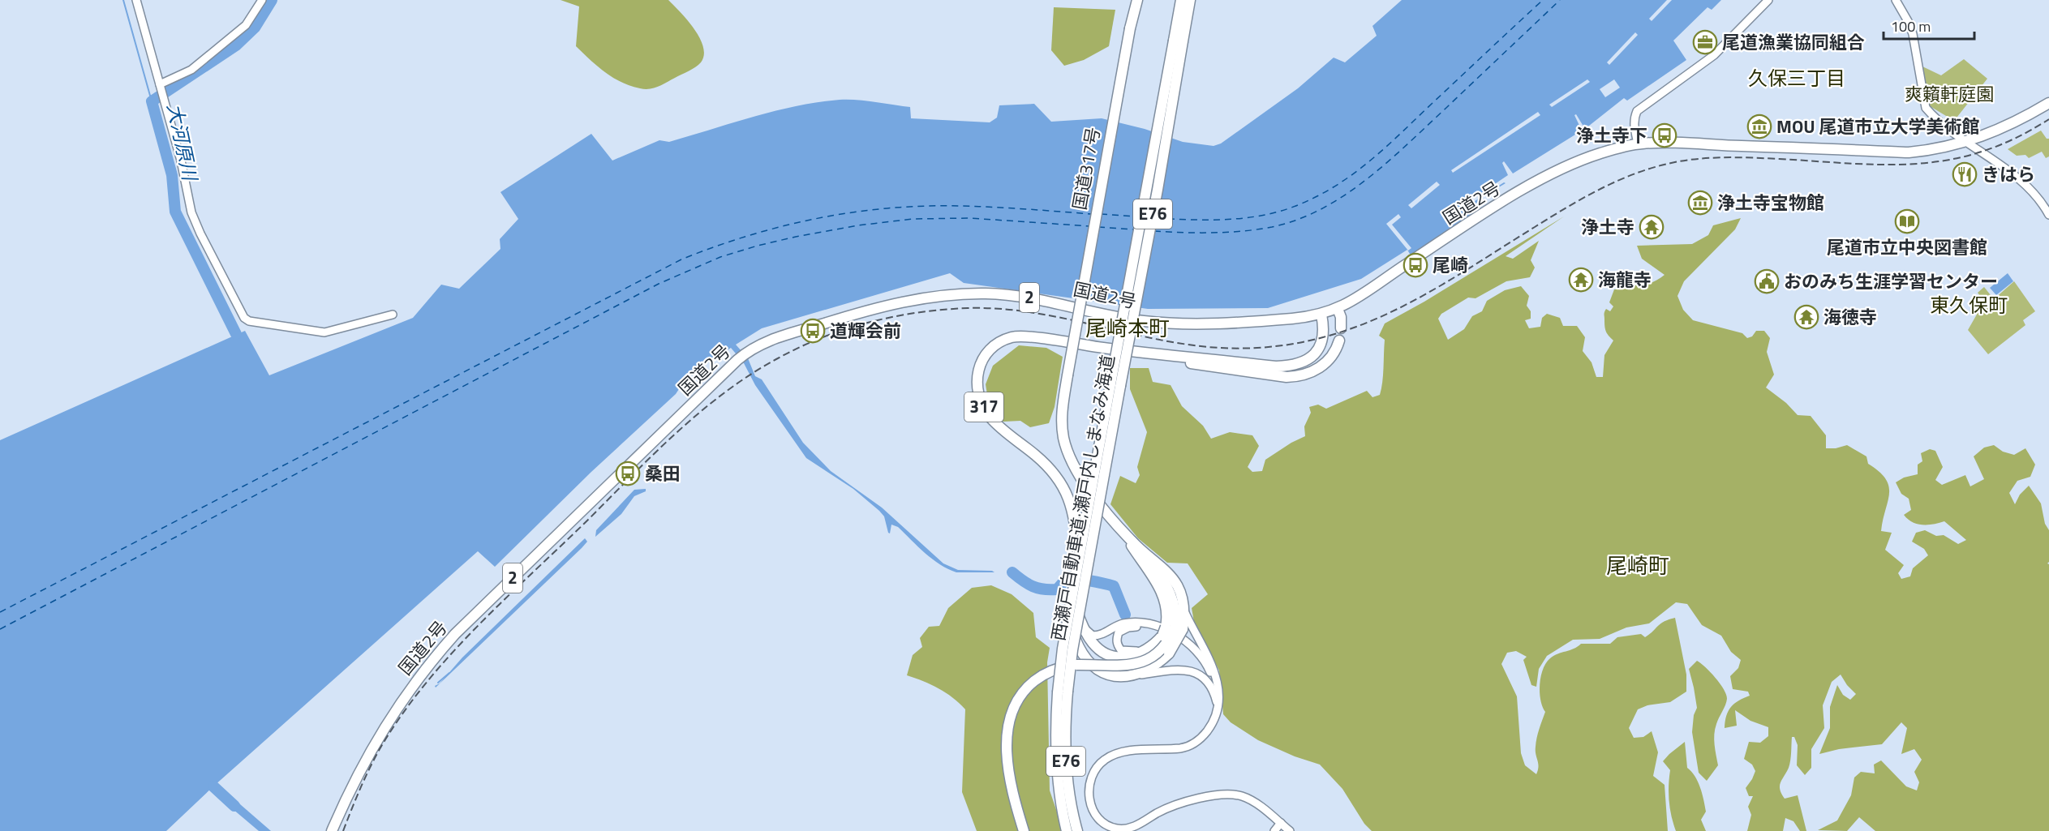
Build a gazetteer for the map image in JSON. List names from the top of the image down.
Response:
{
  "streets": {
    "highway": [
      "国道317号",
      "国道2号",
      "E76",
      "2",
      "317",
      "西瀬戸自動車道;瀬戸内しまなみ海道"
    ]
  },
  "crossings": [
    ["国道317号", "国道2号"]
  ],
  "districts": [
    "久保三丁目",
    "東久保町",
    "尾崎本町",
    "尾崎町"
  ],
  "water": ["大河原川"],
  "parks": ["爽籟軒庭園"],
  "places": {
    "office": ["尾道漁業協同組合"],
    "museum": ["MOU 尾道市立大学美術館", "浄土寺宝物館"],
    "bus stop": [
      "浄土寺下",
      "尾崎",
      "道輝会前",
      "桑田"
    ],
    "restaurant": ["きはら"],
    "library": ["尾道市立中央図書館"],
    "temple": ["浄土寺", "海龍寺", "海徳寺"],
    "public building": ["おのみち生涯学習センター"]
  },
  "scale_bar": "100 m"
}
